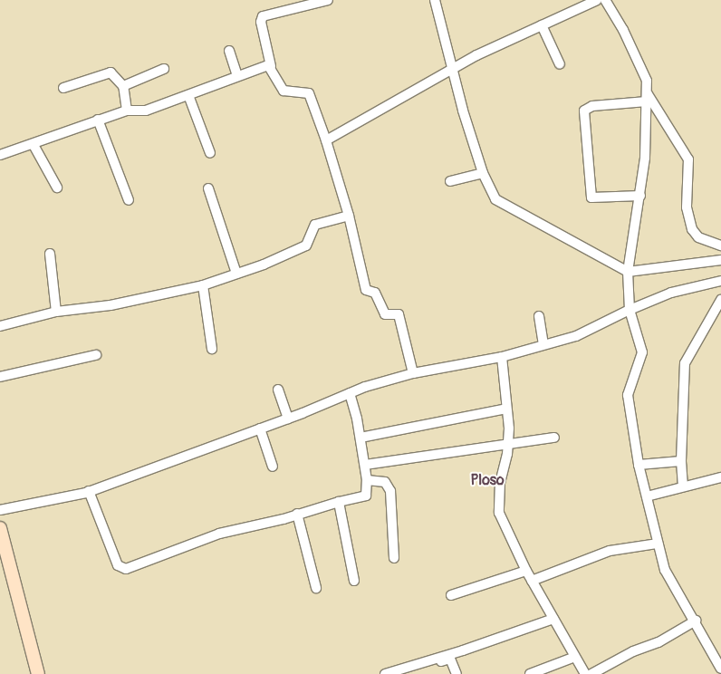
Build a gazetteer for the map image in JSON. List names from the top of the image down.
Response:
{
  "districts": ["Ploso"]
}
